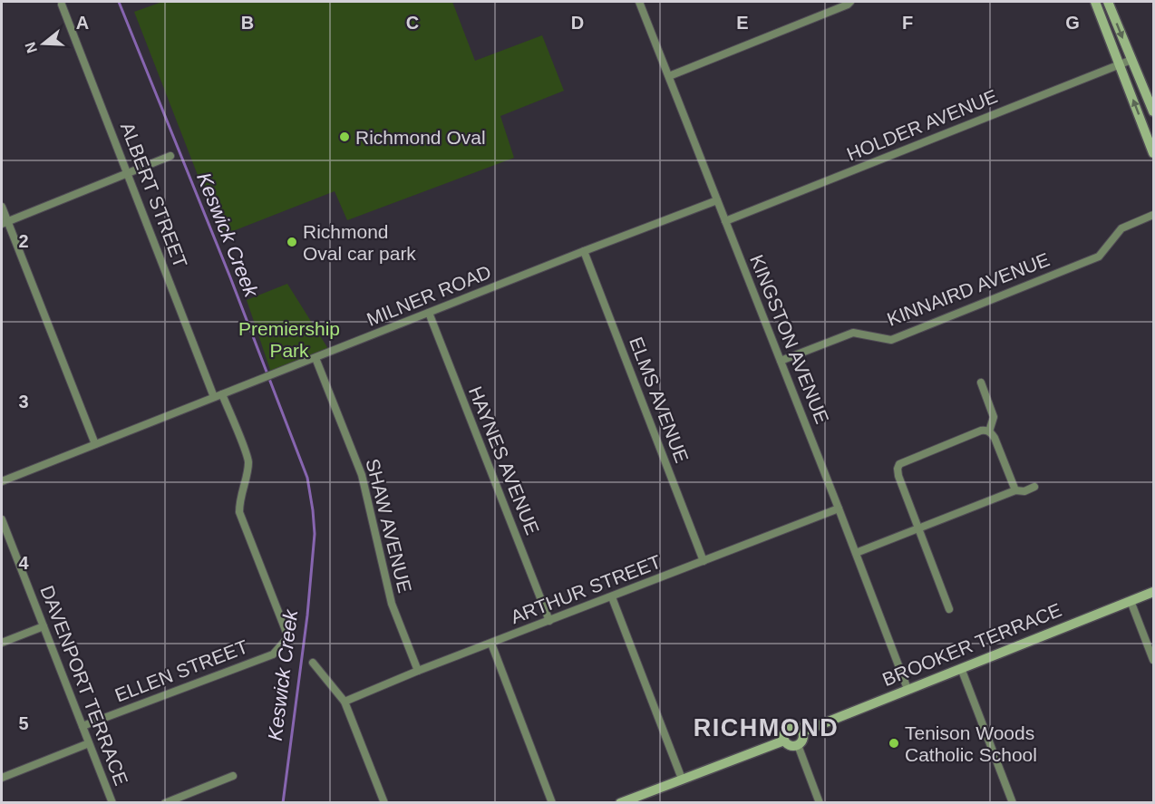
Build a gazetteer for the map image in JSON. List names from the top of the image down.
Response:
{
  "streets": {
    "street": [
      "HOLDER AVENUE",
      "ALBERT STREET",
      "KINNAIRD AVENUE",
      "MILNER ROAD",
      "KINGSTON AVENUE",
      "ELMS AVENUE",
      "HAYNES AVENUE",
      "SHAW AVENUE",
      "ARTHUR STREET",
      "BROOKER TERRACE",
      "ELLEN STREET",
      "DAVENPORT TERRACE"
    ]
  },
  "crossings": [
    ["HOLDER AVENUE", "KINGSTON AVENUE"],
    ["ALBERT STREET", "MILNER ROAD"],
    ["KINNAIRD AVENUE", "KINGSTON AVENUE"],
    ["MILNER ROAD", "KINGSTON AVENUE"],
    ["MILNER ROAD", "ELMS AVENUE"],
    ["MILNER ROAD", "HAYNES AVENUE"],
    ["MILNER ROAD", "SHAW AVENUE"],
    ["MILNER ROAD", "ELLEN STREET"],
    ["KINGSTON AVENUE", "ARTHUR STREET"],
    ["KINGSTON AVENUE", "BROOKER TERRACE"],
    ["ELMS AVENUE", "ARTHUR STREET"],
    ["HAYNES AVENUE", "ARTHUR STREET"],
    ["SHAW AVENUE", "ARTHUR STREET"],
    ["ELLEN STREET", "DAVENPORT TERRACE"]
  ],
  "districts": ["RICHMOND"],
  "water": ["Keswick Creek"],
  "parks": ["Premiership Park"],
  "places": ["Richmond Oval", "Richmond Oval car park", "Tenison Woods Catholic School"],
  "north": "left",
  "grid": {
    "columns": [
      "A",
      "B",
      "C",
      "D",
      "E",
      "F",
      "G"
    ],
    "rows": [
      "2",
      "3",
      "4",
      "5"
    ]
  }
}
